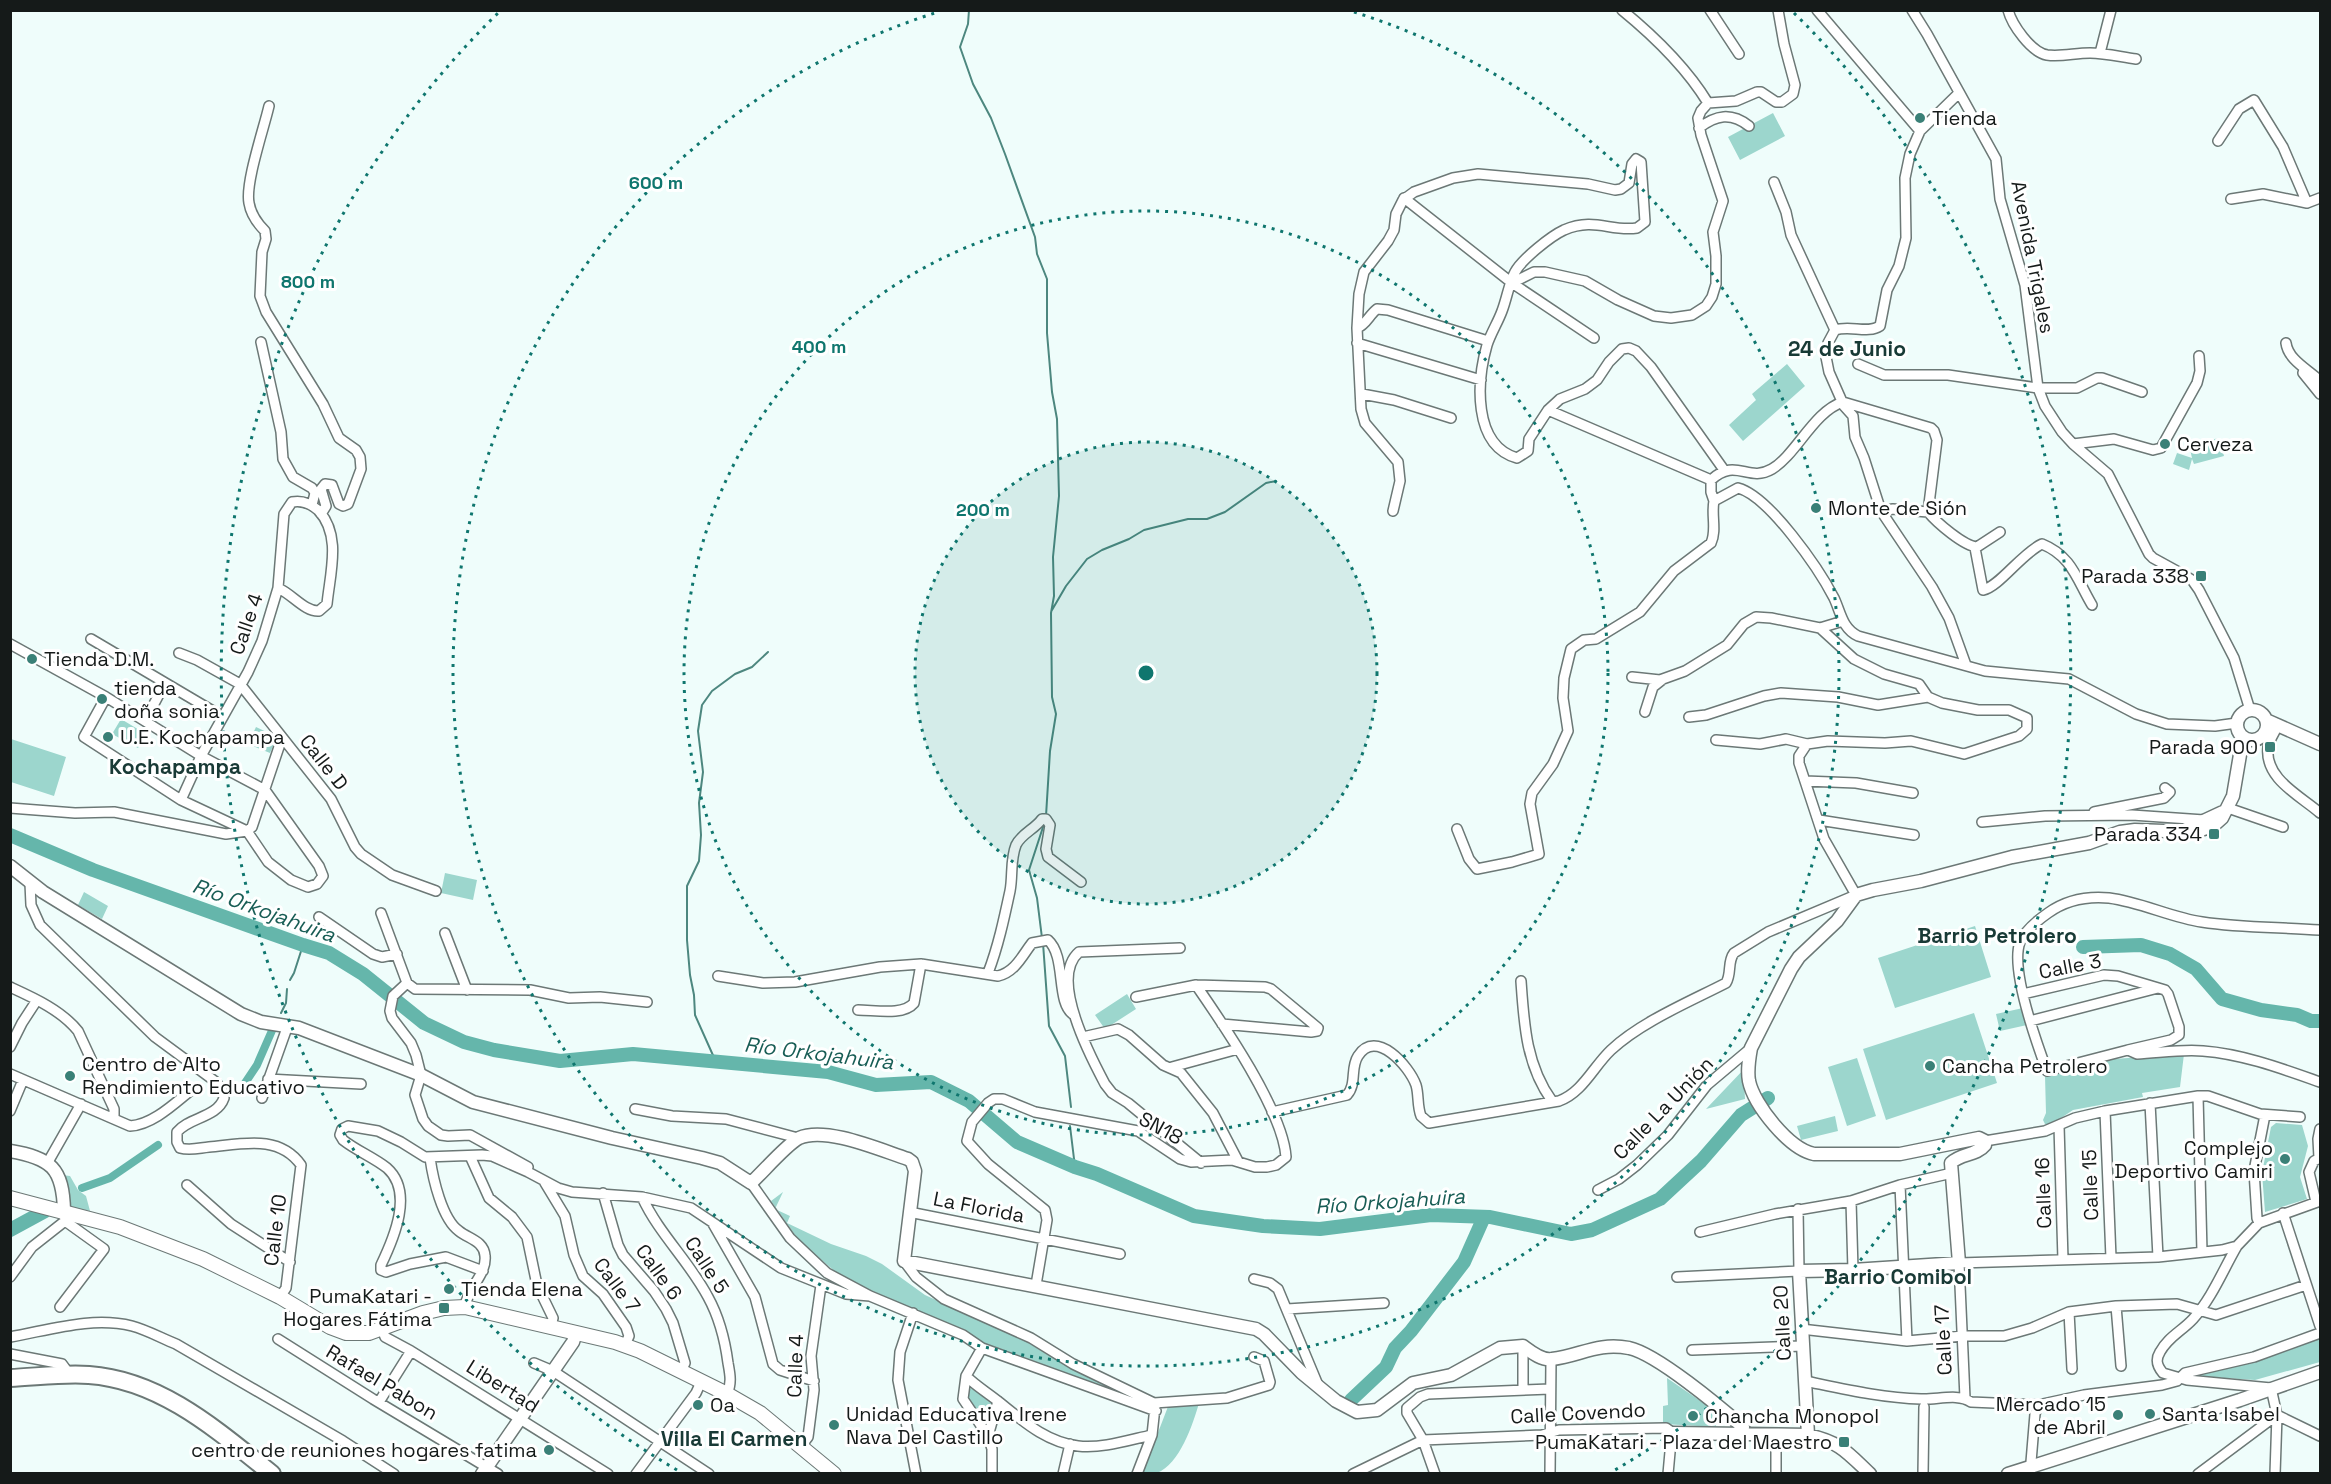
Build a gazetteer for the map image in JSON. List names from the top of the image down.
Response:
{
  "streets": {
    "main road": ["Calle 20", "Calle 17", "Calle Covendo"],
    "street": [
      "Avenida Trigales",
      "Calle 4",
      "Calle D",
      "Calle 3",
      "Calle La Unión",
      "SN18",
      "Calle 15",
      "Calle 16",
      "La Florida",
      "Calle 10",
      "Calle 5",
      "Calle 6",
      "Calle 7",
      "Rafael Pabon",
      "Libertad"
    ]
  },
  "crossings": [
    ["Calle 4", "Calle D"],
    ["SN18", "La Florida"],
    ["Calle 20", "Calle Covendo"]
  ],
  "districts": [
    "24 de Junio",
    "Kochapampa",
    "Barrio Petrolero",
    "Barrio Comibol",
    "Villa El Carmen"
  ],
  "water": ["Río Orkojahuira"],
  "places": {
    "other": [
      "Tienda",
      "Cerveza",
      "Monte de Sión",
      "Tienda D.M.",
      "tienda doña sonia",
      "U.E. Kochapampa",
      "Cancha Petrolero",
      "Centro de Alto Rendimiento Educativo",
      "Complejo Deportivo Camiri",
      "Tienda Elena",
      "Oa",
      "Santa Isabel",
      "Mercado 15 de Abril",
      "Chancha Monopol",
      "Unidad Educativa Irene Nava Del Castillo",
      "centro de reuniones hogares fatima"
    ],
    "transit": [
      "Parada 338",
      "Parada 900",
      "Parada 334",
      "PumaKatari - Hogares Fátima",
      "PumaKatari - Plaza del Maestro"
    ]
  },
  "rings": [
    "600 m",
    "800 m",
    "400 m",
    "200 m"
  ]
}
